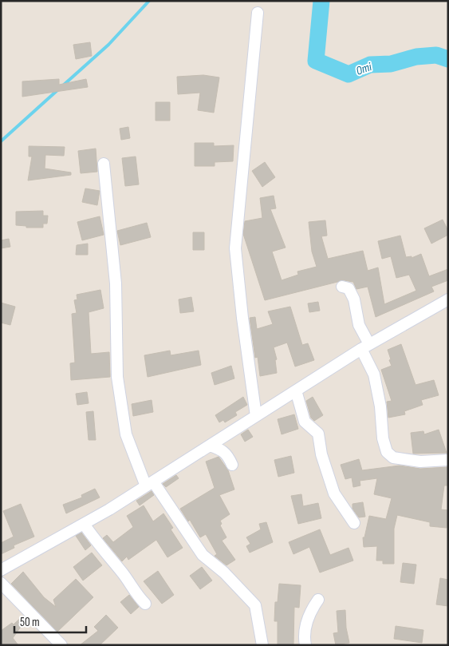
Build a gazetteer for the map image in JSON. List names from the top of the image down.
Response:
{
  "water": ["Omi"],
  "scale_bar": "50 m"
}
